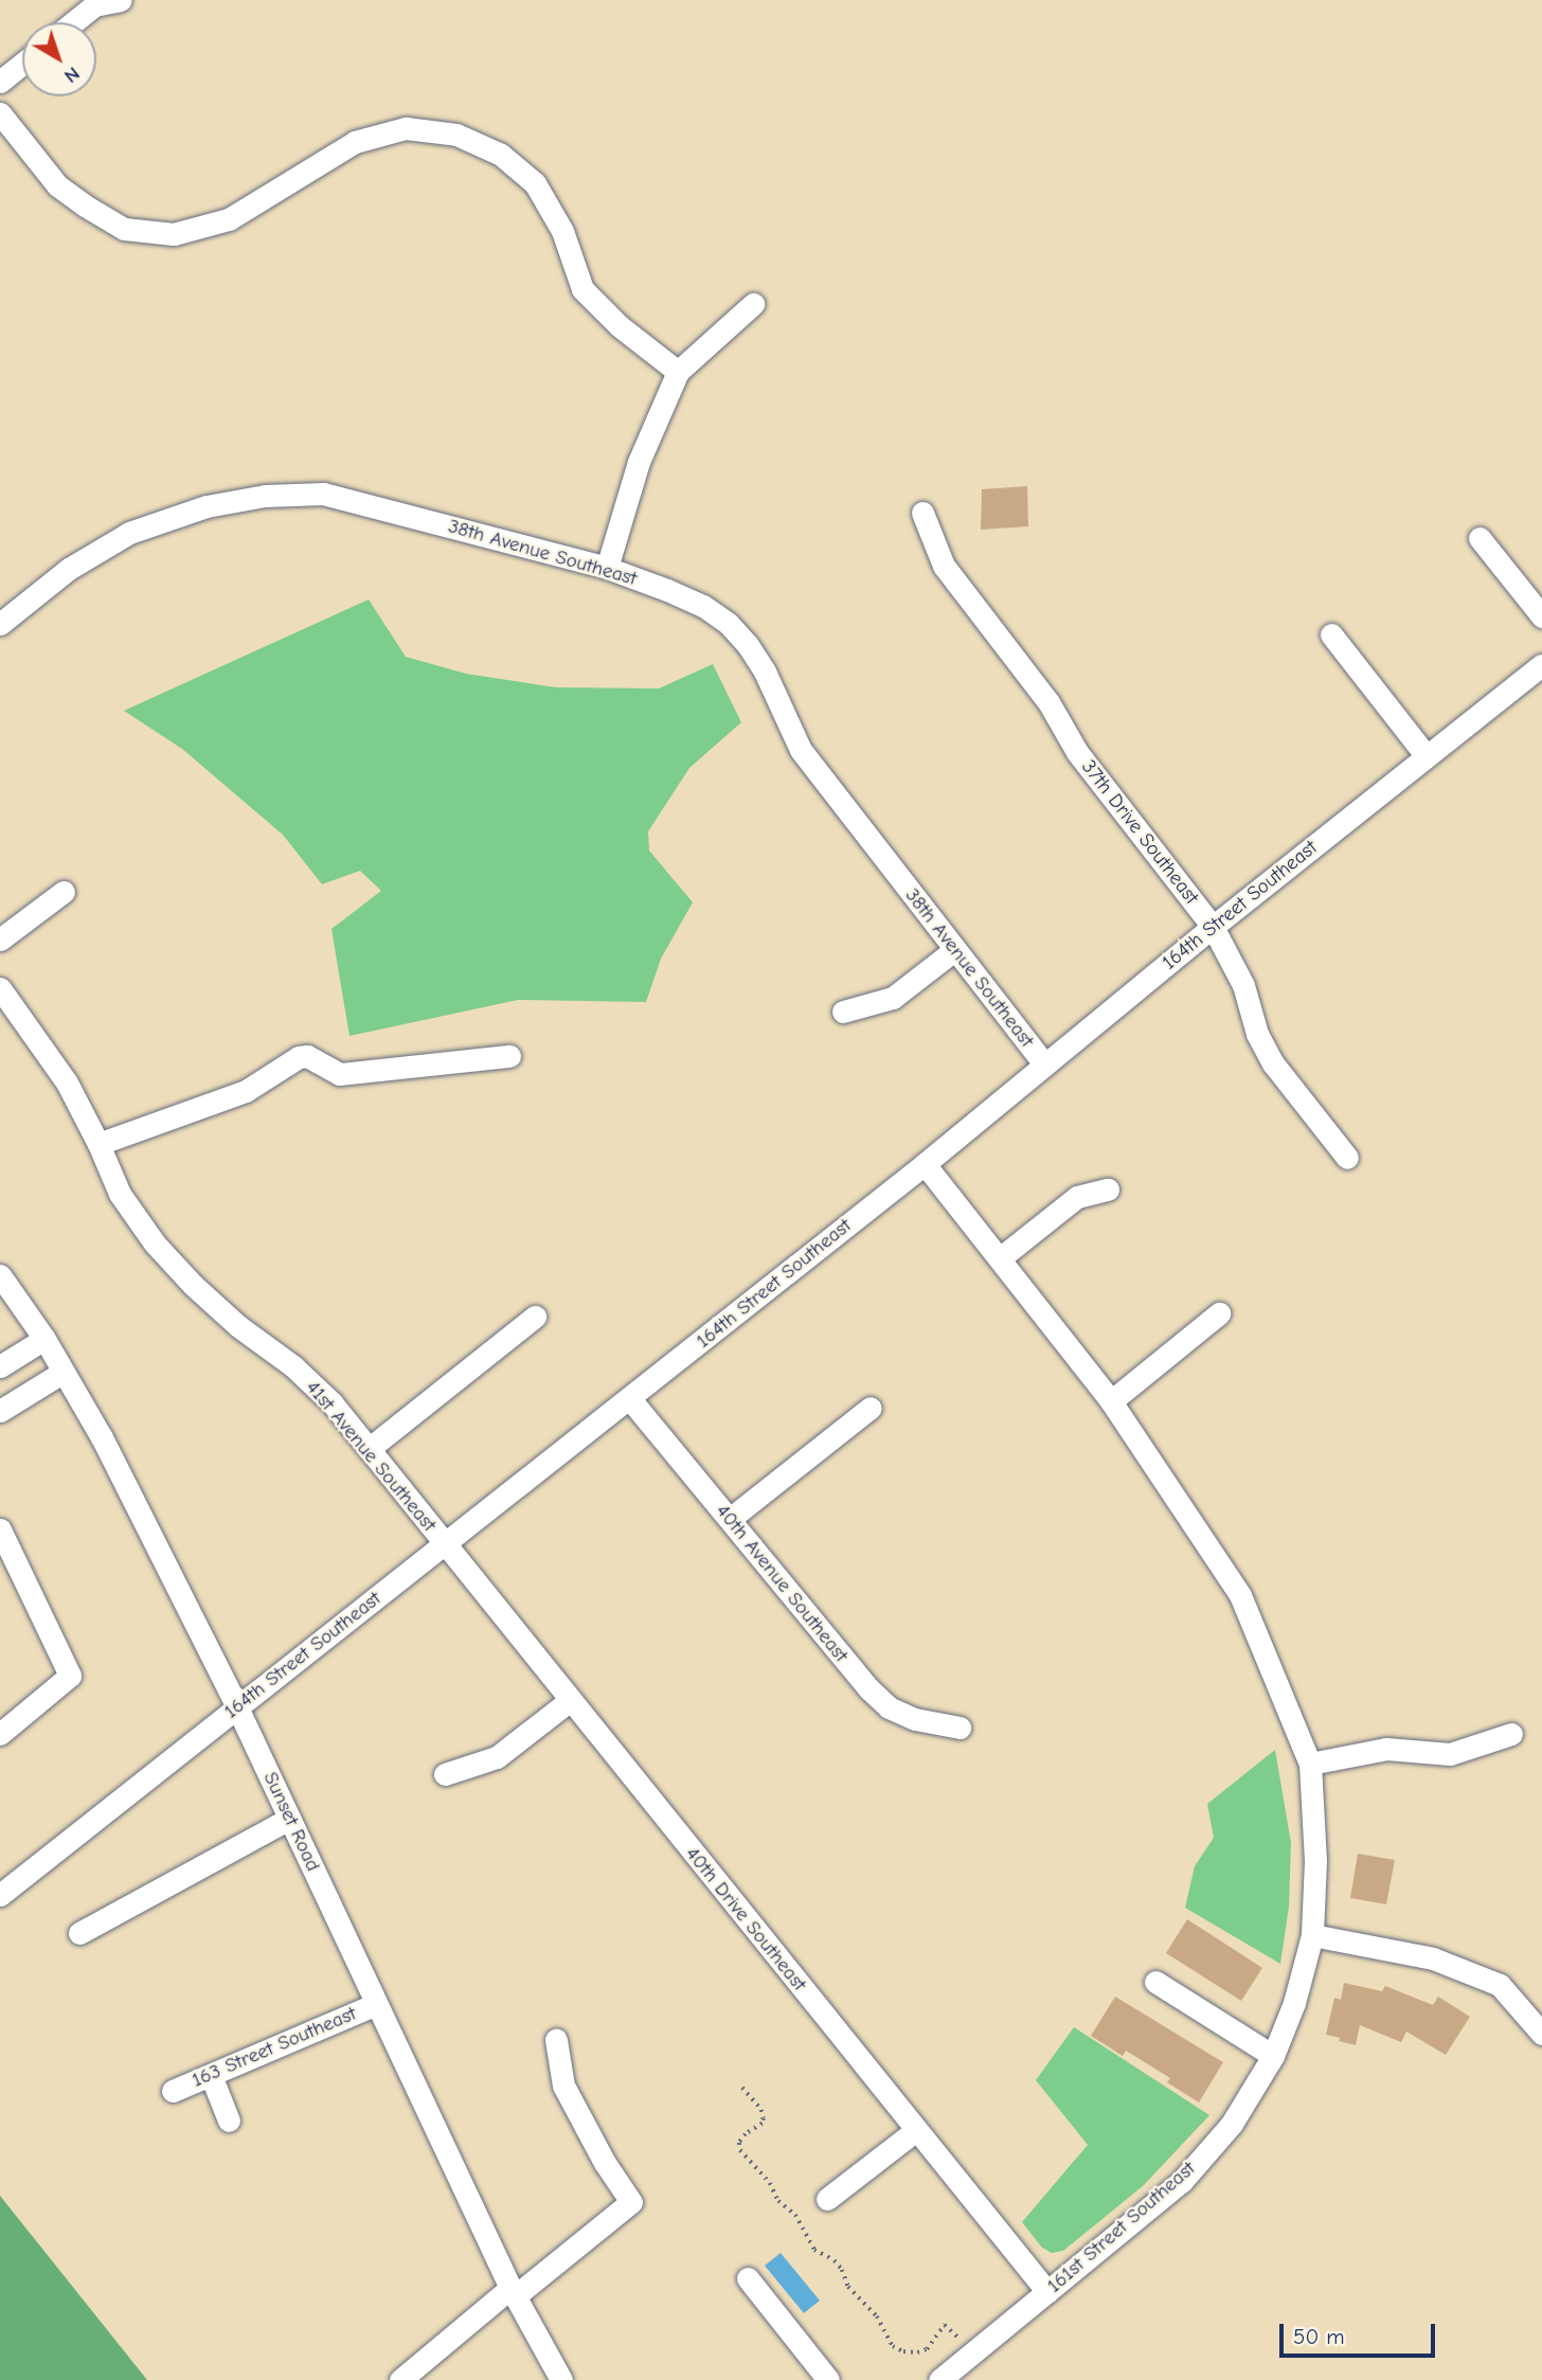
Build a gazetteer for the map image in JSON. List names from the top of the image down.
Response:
{
  "streets": {
    "street": [
      "38th Avenue Southeast",
      "37th Drive Southeast",
      "164th Street Southeast",
      "41st Avenue Southeast",
      "40th Avenue Southeast",
      "Sunset Road",
      "40th Drive Southeast",
      "163 Street Southeast",
      "161st Street Southeast"
    ]
  },
  "crossings": [
    ["38th Avenue Southeast", "164th Street Southeast"],
    ["37th Drive Southeast", "164th Street Southeast"],
    ["164th Street Southeast", "41st Avenue Southeast"],
    ["164th Street Southeast", "40th Avenue Southeast"],
    ["164th Street Southeast", "Sunset Road"],
    ["164th Street Southeast", "40th Drive Southeast"],
    ["164th Street Southeast", "161st Street Southeast"],
    ["41st Avenue Southeast", "40th Drive Southeast"],
    ["Sunset Road", "163 Street Southeast"],
    ["40th Drive Southeast", "161st Street Southeast"]
  ],
  "scale_bar": "50 m",
  "north": "bottom right"
}
